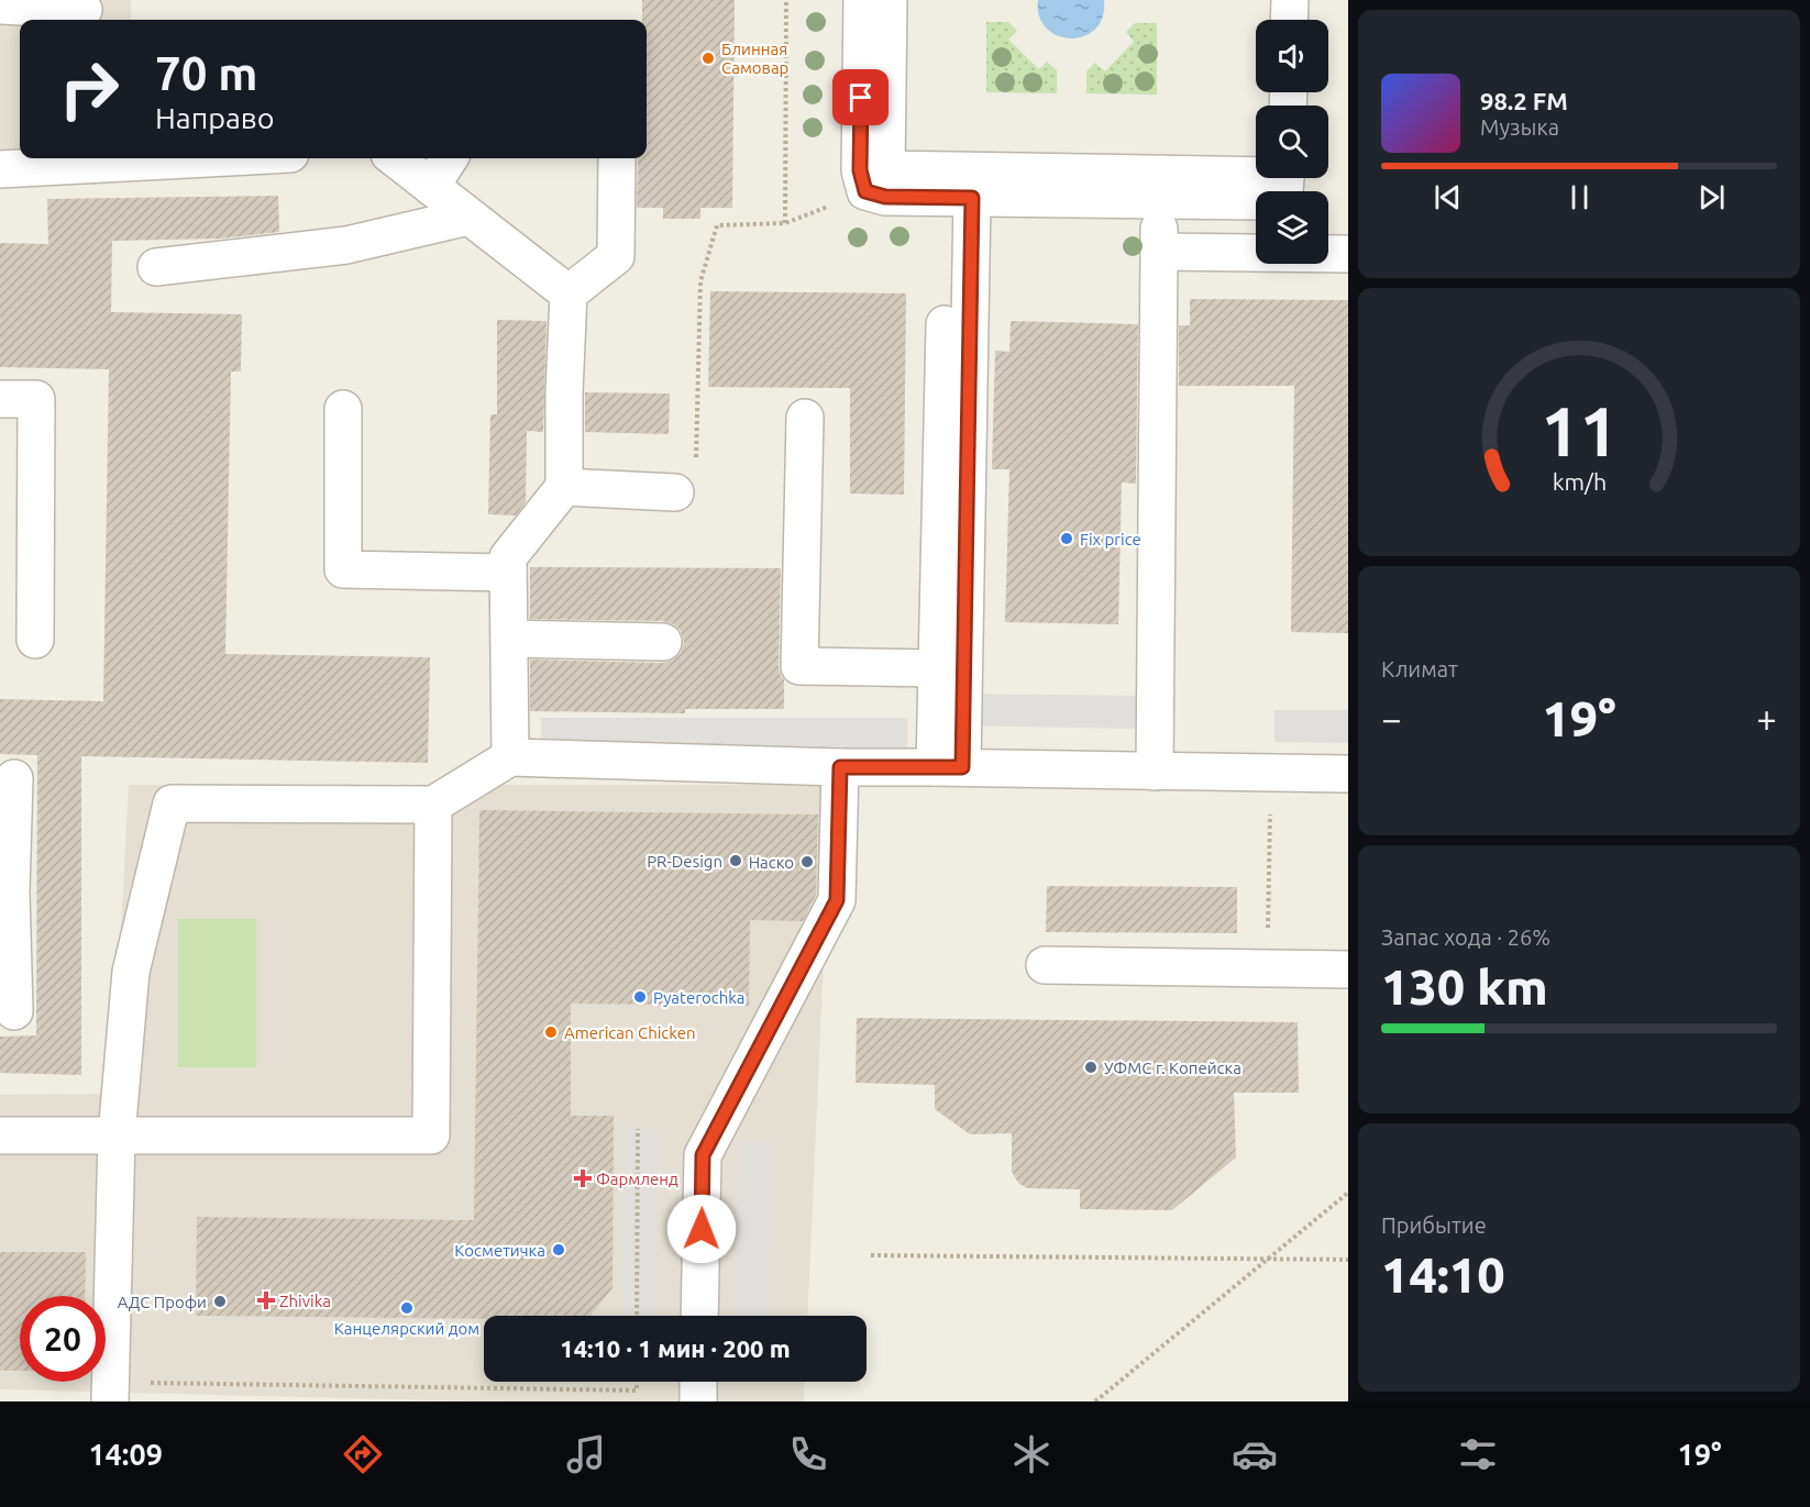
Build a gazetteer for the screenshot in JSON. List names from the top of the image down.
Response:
{
  "places": {
    "other": [
      "Блинная Самовар",
      "Fix price",
      "PR-Design",
      "Наско",
      "Pyaterochka",
      "American Chicken",
      "УФМС г. Копейска",
      "Косметичка",
      "АДС Профи",
      "Канцелярский дом"
    ],
    "health": ["Фармленд", "Zhivika"]
  },
  "page": {
    "turn": ["70 m", "Направо"],
    "song": ["98.2 FM", "Музыка"],
    "tile": [
      "Климат",
      ["Запас хода · 26%", "130 km"],
      ["Прибытие", "14:10"]
    ],
    "heat": ["−", "19°", "+"],
    "limit": "20",
    "trip": "14:10 · 1 мин · 200 m",
    "tabs": ["14:09", "19°"],
    "gauge": ["11", "km/h"]
  }
}
